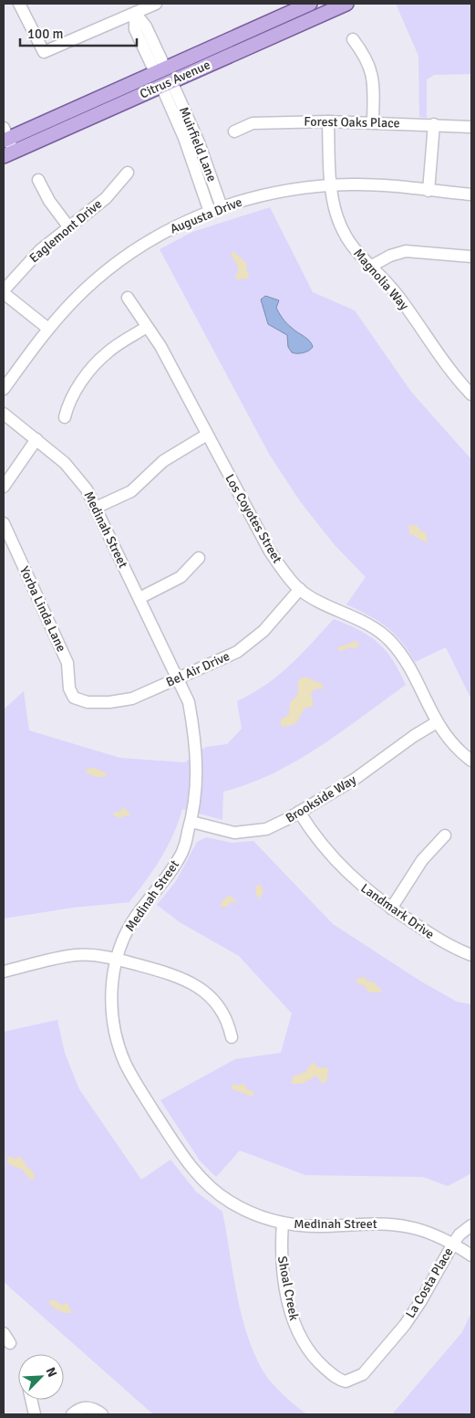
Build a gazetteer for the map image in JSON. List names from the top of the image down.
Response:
{
  "streets": {
    "main road": ["Citrus Avenue"],
    "street": [
      "Forest Oaks Place",
      "Muirfield Lane",
      "Augusta Drive",
      "Eaglemont Drive",
      "Magnolia Way",
      "Los Coyotes Street",
      "Medinah Street",
      "Yorba Linda Lane",
      "Bel Air Drive",
      "Brookside Way",
      "Landmark Drive",
      "La Costa Place",
      "Shoal Creek"
    ]
  },
  "crossings": [
    ["Citrus Avenue", "Muirfield Lane"],
    ["Forest Oaks Place", "Magnolia Way"],
    ["Muirfield Lane", "Augusta Drive"],
    ["Augusta Drive", "Magnolia Way"],
    ["Los Coyotes Street", "Bel Air Drive"],
    ["Los Coyotes Street", "Brookside Way"],
    ["Medinah Street", "Bel Air Drive"],
    ["Medinah Street", "Brookside Way"],
    ["Medinah Street", "La Costa Place"],
    ["Medinah Street", "Shoal Creek"],
    ["Yorba Linda Lane", "Bel Air Drive"],
    ["Brookside Way", "Landmark Drive"],
    ["La Costa Place", "Shoal Creek"]
  ],
  "scale_bar": "100 m",
  "north": "top right"
}
